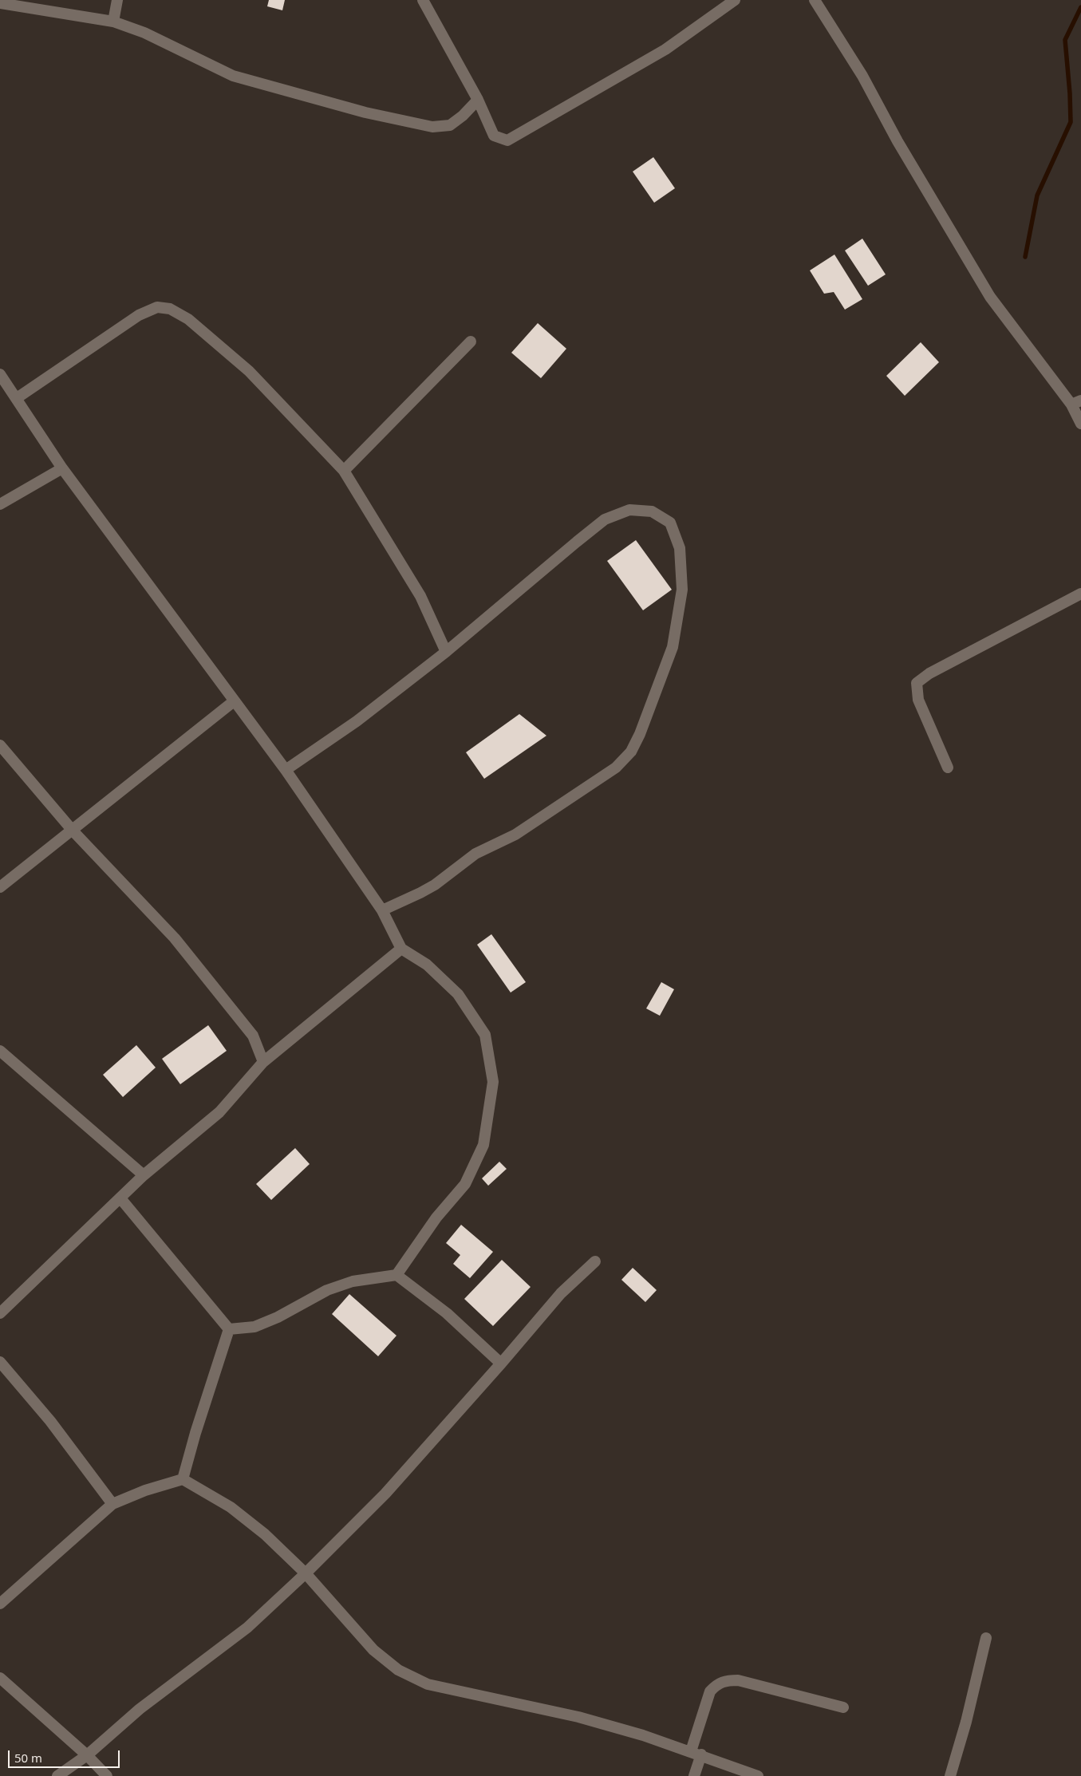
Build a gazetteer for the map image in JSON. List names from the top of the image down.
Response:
{
  "scale_bar": "50 m"
}
